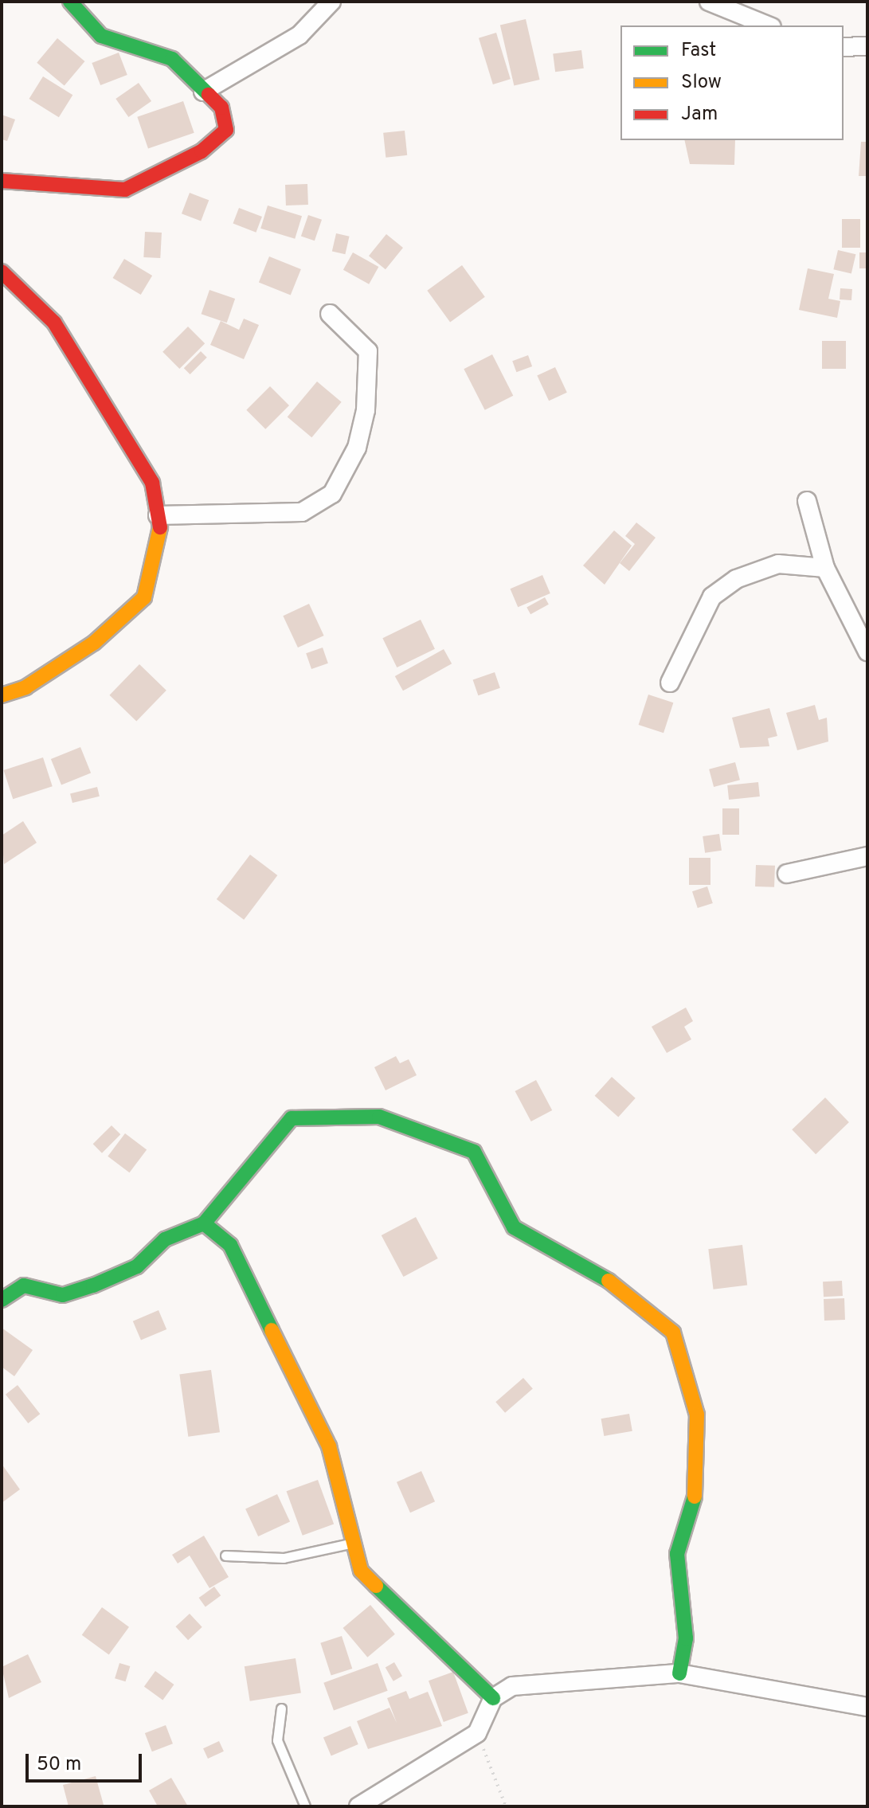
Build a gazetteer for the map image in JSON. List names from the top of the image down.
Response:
{
  "legend": ["Fast", "Slow", "Jam"],
  "scale_bar": "50 m"
}
